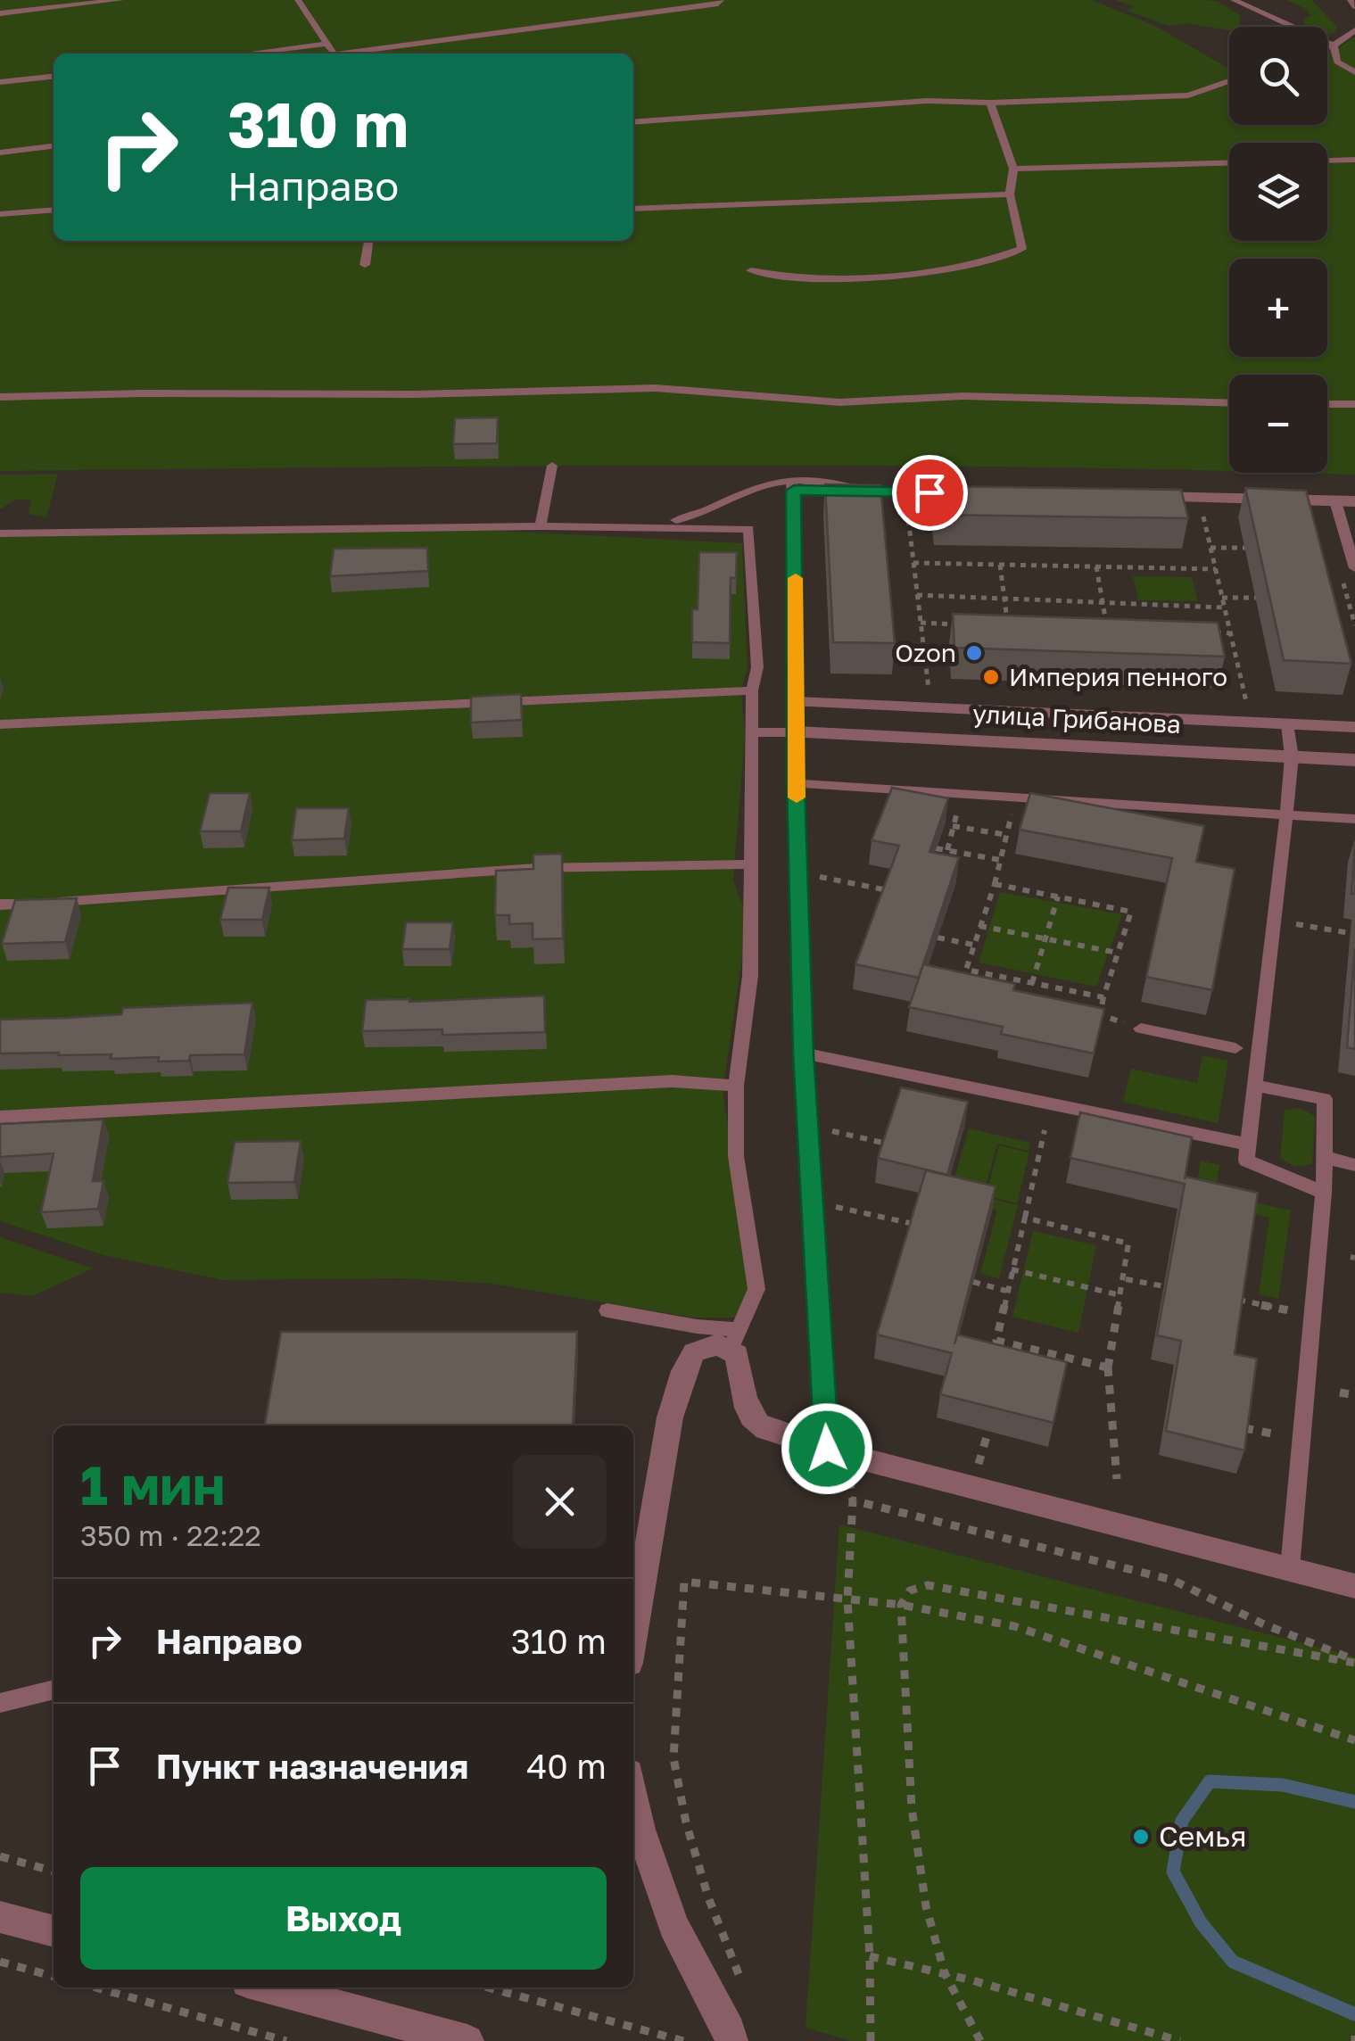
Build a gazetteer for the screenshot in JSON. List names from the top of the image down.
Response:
{
  "streets": {
    "street": ["улица Грибанова"]
  },
  "places": ["Ozon", "Империя пенного", "Семья"],
  "page": {
    "map_buttons": ["+", "−"],
    "turn": ["310 m", "Направо"],
    "heading": ["1 мин", "350 m · 22:22"],
    "list": [
      {
        "name": "Направо",
        "value": "310 m"
      },
      {
        "name": "Пункт назначения",
        "value": "40 m"
      }
    ],
    "buttons": "Выход"
  }
}
